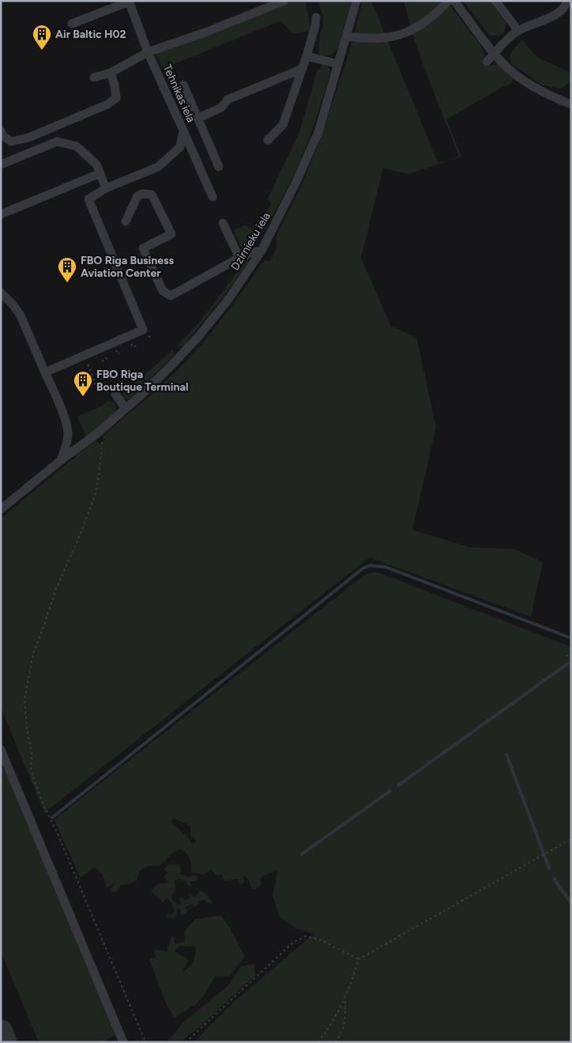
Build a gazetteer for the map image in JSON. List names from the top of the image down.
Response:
{
  "streets": {
    "street": ["Tehnikas iela", "Dzirnieku iela"]
  },
  "places": {
    "building": ["Air Baltic H02", "FBO Riga Business Aviation Center", "FBO Riga Boutique Terminal"]
  }
}
